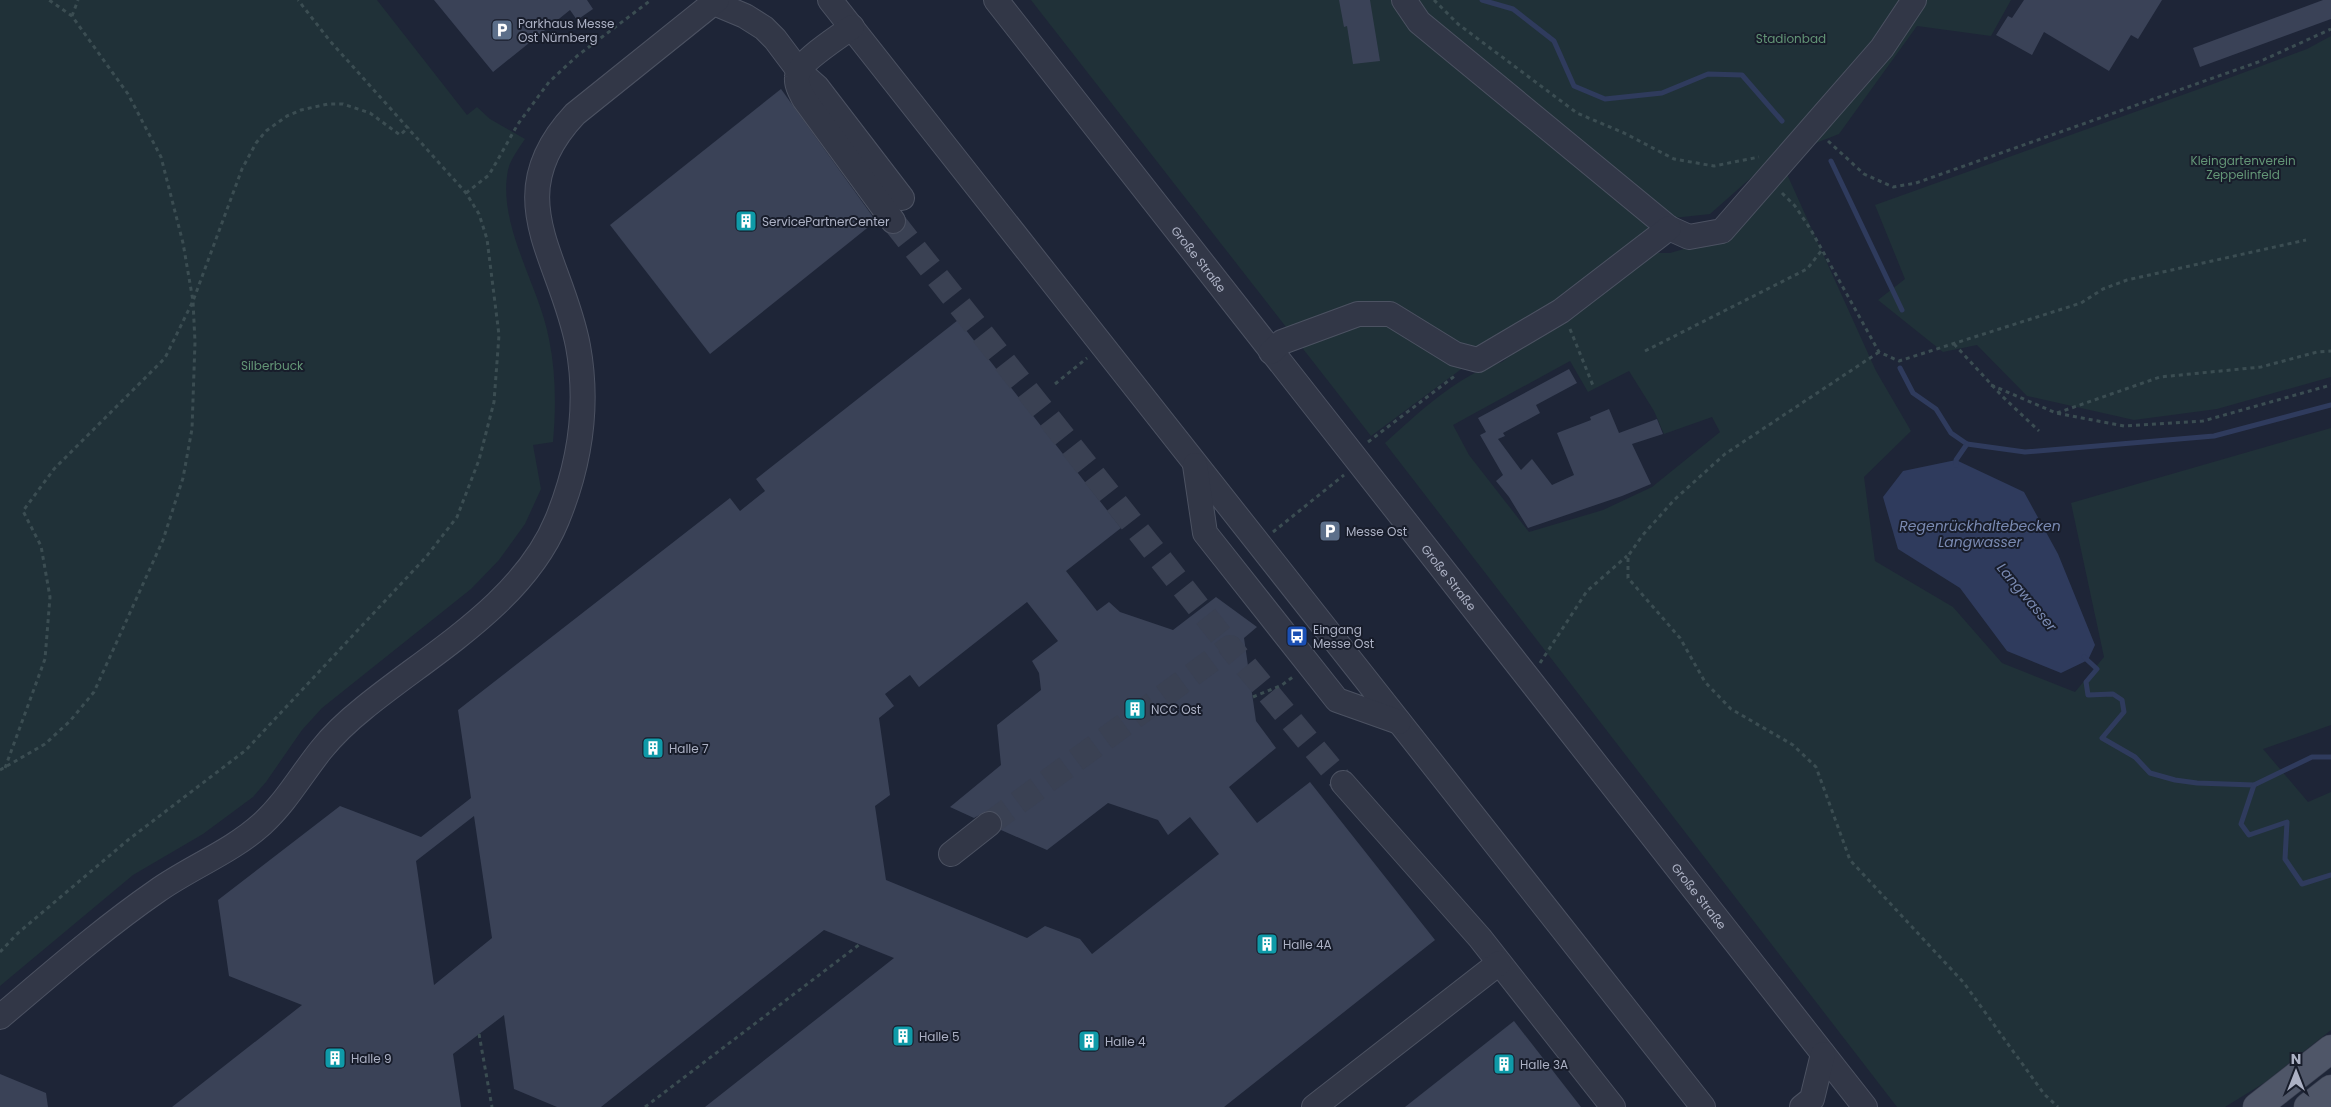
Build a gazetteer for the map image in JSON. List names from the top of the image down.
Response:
{
  "streets": {
    "lane": ["Große Straße"]
  },
  "water": ["Regenrückhaltebecken Langwasser", "Langwasser"],
  "parks": ["Stadionbad", "Kleingartenverein Zeppelinfeld", "Silberbuck"],
  "places": {
    "parking": ["Parkhaus Messe Ost Nürnberg", "Messe Ost"],
    "building": [
      "ServicePartnerCenter",
      "NCC Ost",
      "Halle 7",
      "Halle 4A",
      "Halle 5",
      "Halle 4",
      "Halle 9",
      "Halle 3A"
    ],
    "bus stop": ["Eingang Messe Ost"]
  },
  "north": "top"
}
